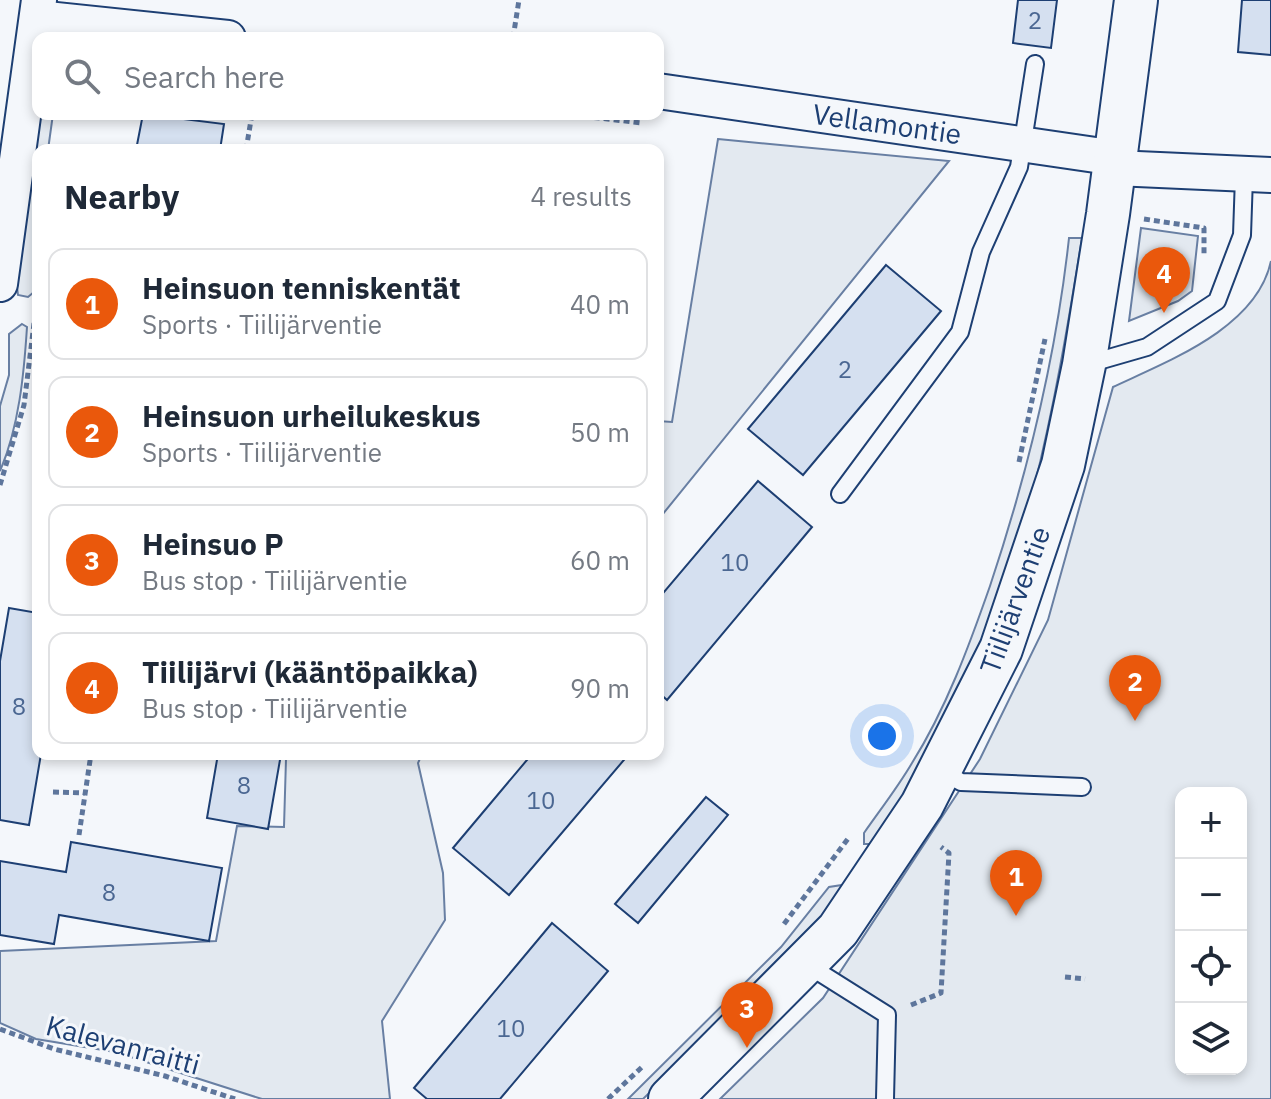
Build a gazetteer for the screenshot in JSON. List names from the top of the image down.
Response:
{
  "streets": {
    "street": ["Vellamontie", "Tiilijärventie"],
    "path": ["Kalevanraitti"]
  },
  "crossings": [
    ["Vellamontie", "Tiilijärventie"]
  ],
  "house_numbers": [
    "2",
    "2",
    "10",
    "8",
    "8",
    "10",
    "8",
    "10"
  ],
  "page": {
    "search": "Search here",
    "heading": ["Nearby", "4 results"],
    "pins": [
      "4",
      "2",
      "1",
      "3"
    ],
    "list": [
      {
        "mark": "1",
        "name": "Heinsuon tenniskentät",
        "note": "Sports · Tiilijärventie",
        "value": "40 m"
      },
      {
        "mark": "2",
        "name": "Heinsuon urheilukeskus",
        "note": "Sports · Tiilijärventie",
        "value": "50 m"
      },
      {
        "mark": "3",
        "name": "Heinsuo P",
        "note": "Bus stop · Tiilijärventie",
        "value": "60 m"
      },
      {
        "mark": "4",
        "name": "Tiilijärvi (kääntöpaikka)",
        "note": "Bus stop · Tiilijärventie",
        "value": "90 m"
      }
    ],
    "map_buttons": ["+", "−"]
  }
}
